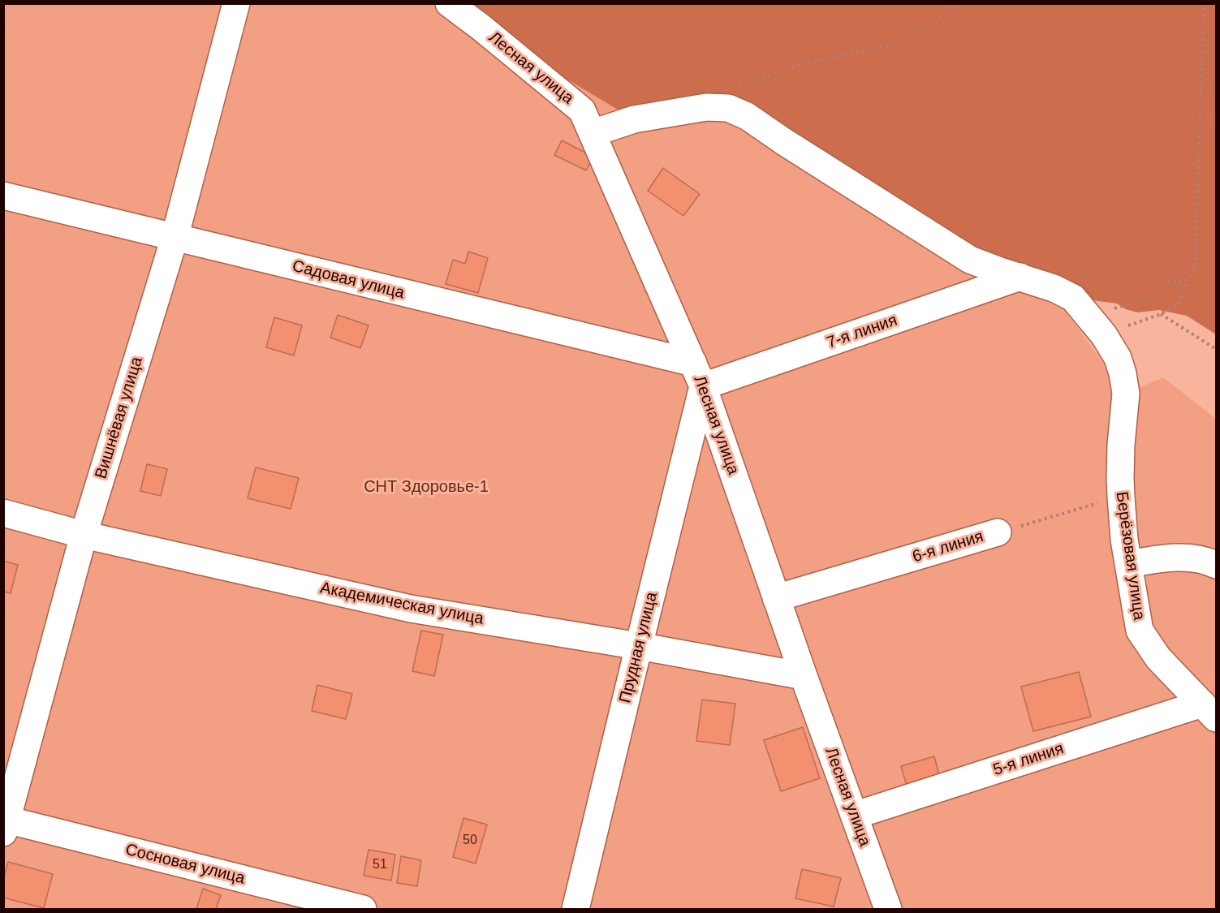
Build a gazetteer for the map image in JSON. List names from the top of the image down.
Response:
{
  "streets": {
    "street": [
      "Лесная улица",
      "Садовая улица",
      "7-я линия",
      "Вишнёвая улица",
      "6-я линия",
      "Берёзовая улица",
      "Академическая улица",
      "Прудная улица",
      "5-я линия",
      "Сосновая улица"
    ]
  },
  "crossings": [
    ["Лесная улица", "Садовая улица"],
    ["Лесная улица", "7-я линия"],
    ["Лесная улица", "6-я линия"],
    ["Лесная улица", "Берёзовая улица"],
    ["Лесная улица", "Академическая улица"],
    ["Лесная улица", "Прудная улица"],
    ["Лесная улица", "5-я линия"],
    ["Садовая улица", "7-я линия"],
    ["Садовая улица", "Вишнёвая улица"],
    ["Садовая улица", "Прудная улица"],
    ["7-я линия", "Берёзовая улица"],
    ["7-я линия", "Прудная улица"],
    ["Вишнёвая улица", "Академическая улица"],
    ["Вишнёвая улица", "Сосновая улица"],
    ["6-я линия", "Берёзовая улица"],
    ["Берёзовая улица", "5-я линия"],
    ["Академическая улица", "Прудная улица"]
  ],
  "parks": ["СНТ Здоровье-1"],
  "house_numbers": ["50", "51"]
}
